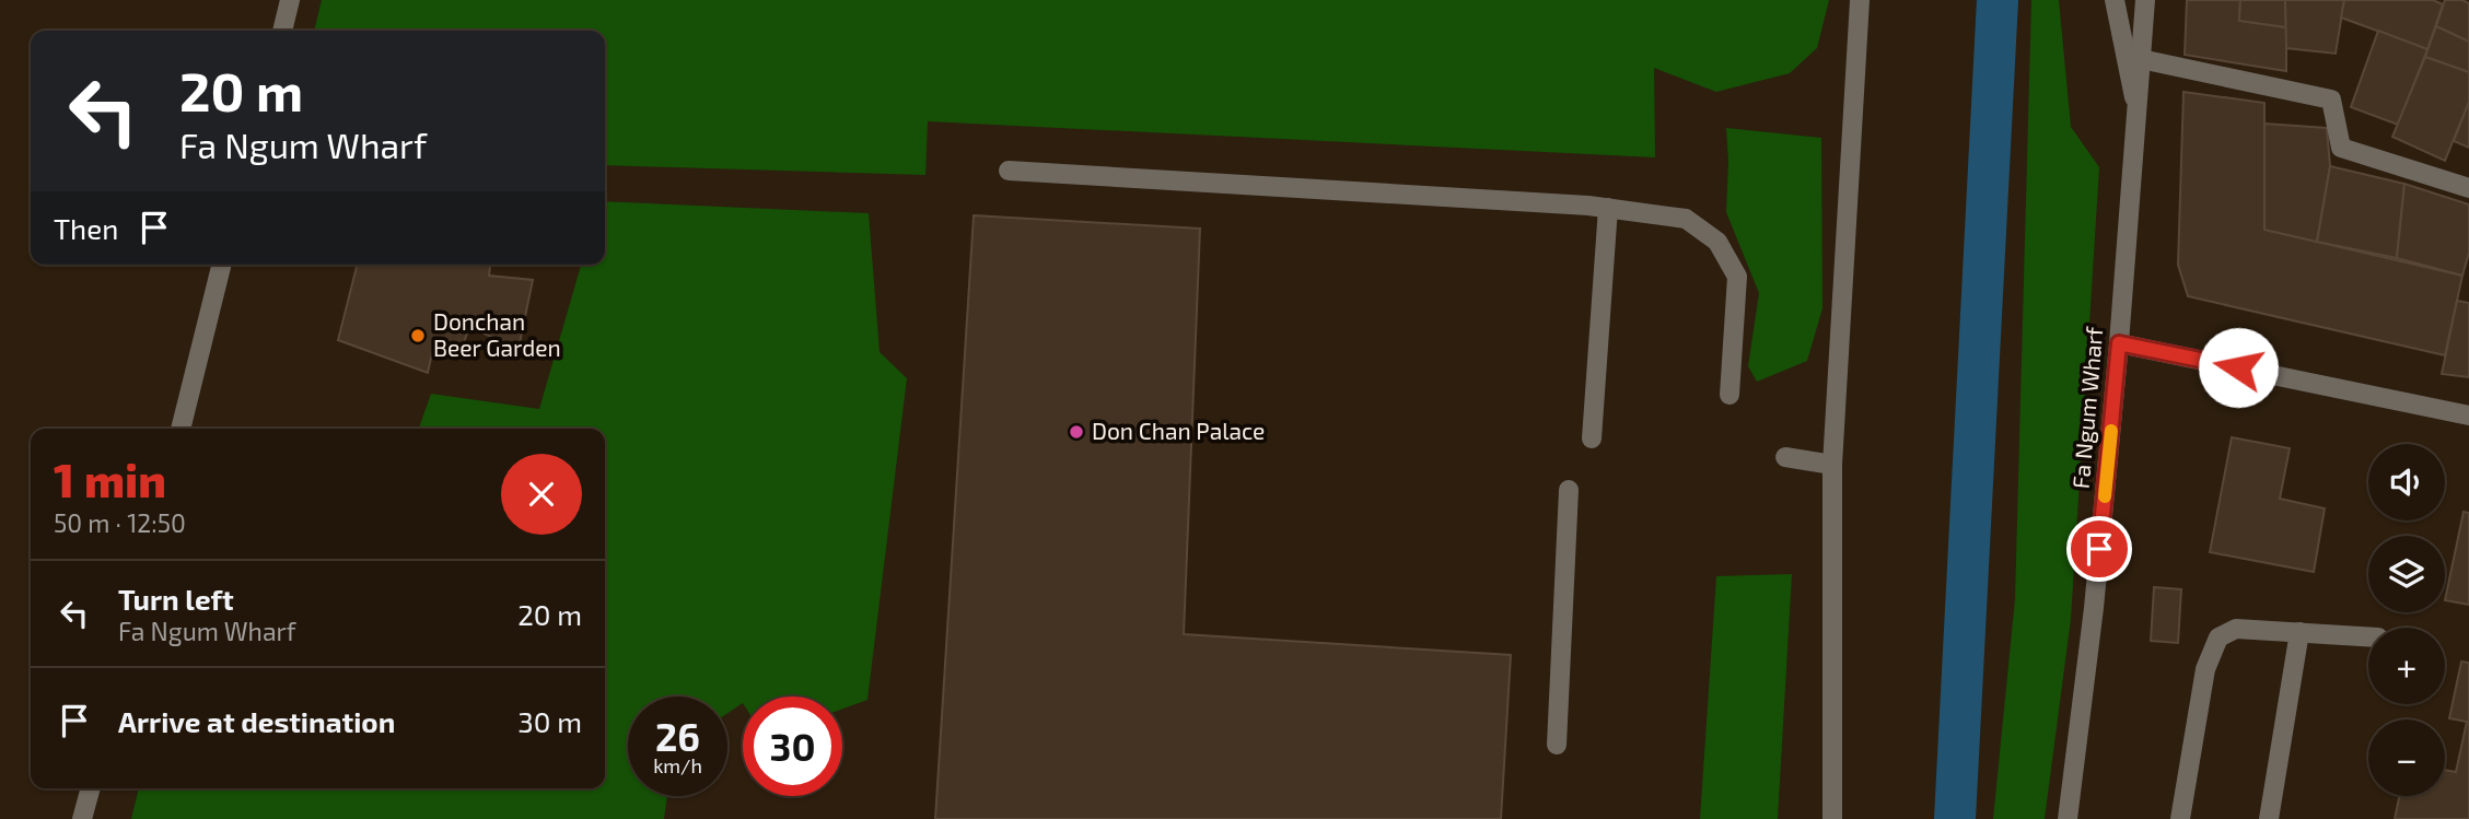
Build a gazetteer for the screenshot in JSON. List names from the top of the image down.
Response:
{
  "streets": {
    "street": ["Fa Ngum Wharf"]
  },
  "places": ["Donchan Beer Garden", "Don Chan Palace"],
  "page": {
    "turn": ["20 m", "Fa Ngum Wharf"],
    "then": "Then",
    "heading": ["1 min", "50 m · 12:50"],
    "map_buttons": ["+", "−"],
    "list": [
      {
        "name": "Turn left",
        "note": "Fa Ngum Wharf",
        "value": "20 m"
      },
      {
        "name": "Arrive at destination",
        "value": "30 m"
      }
    ],
    "speed": "26 km/h",
    "limit": "30"
  }
}
